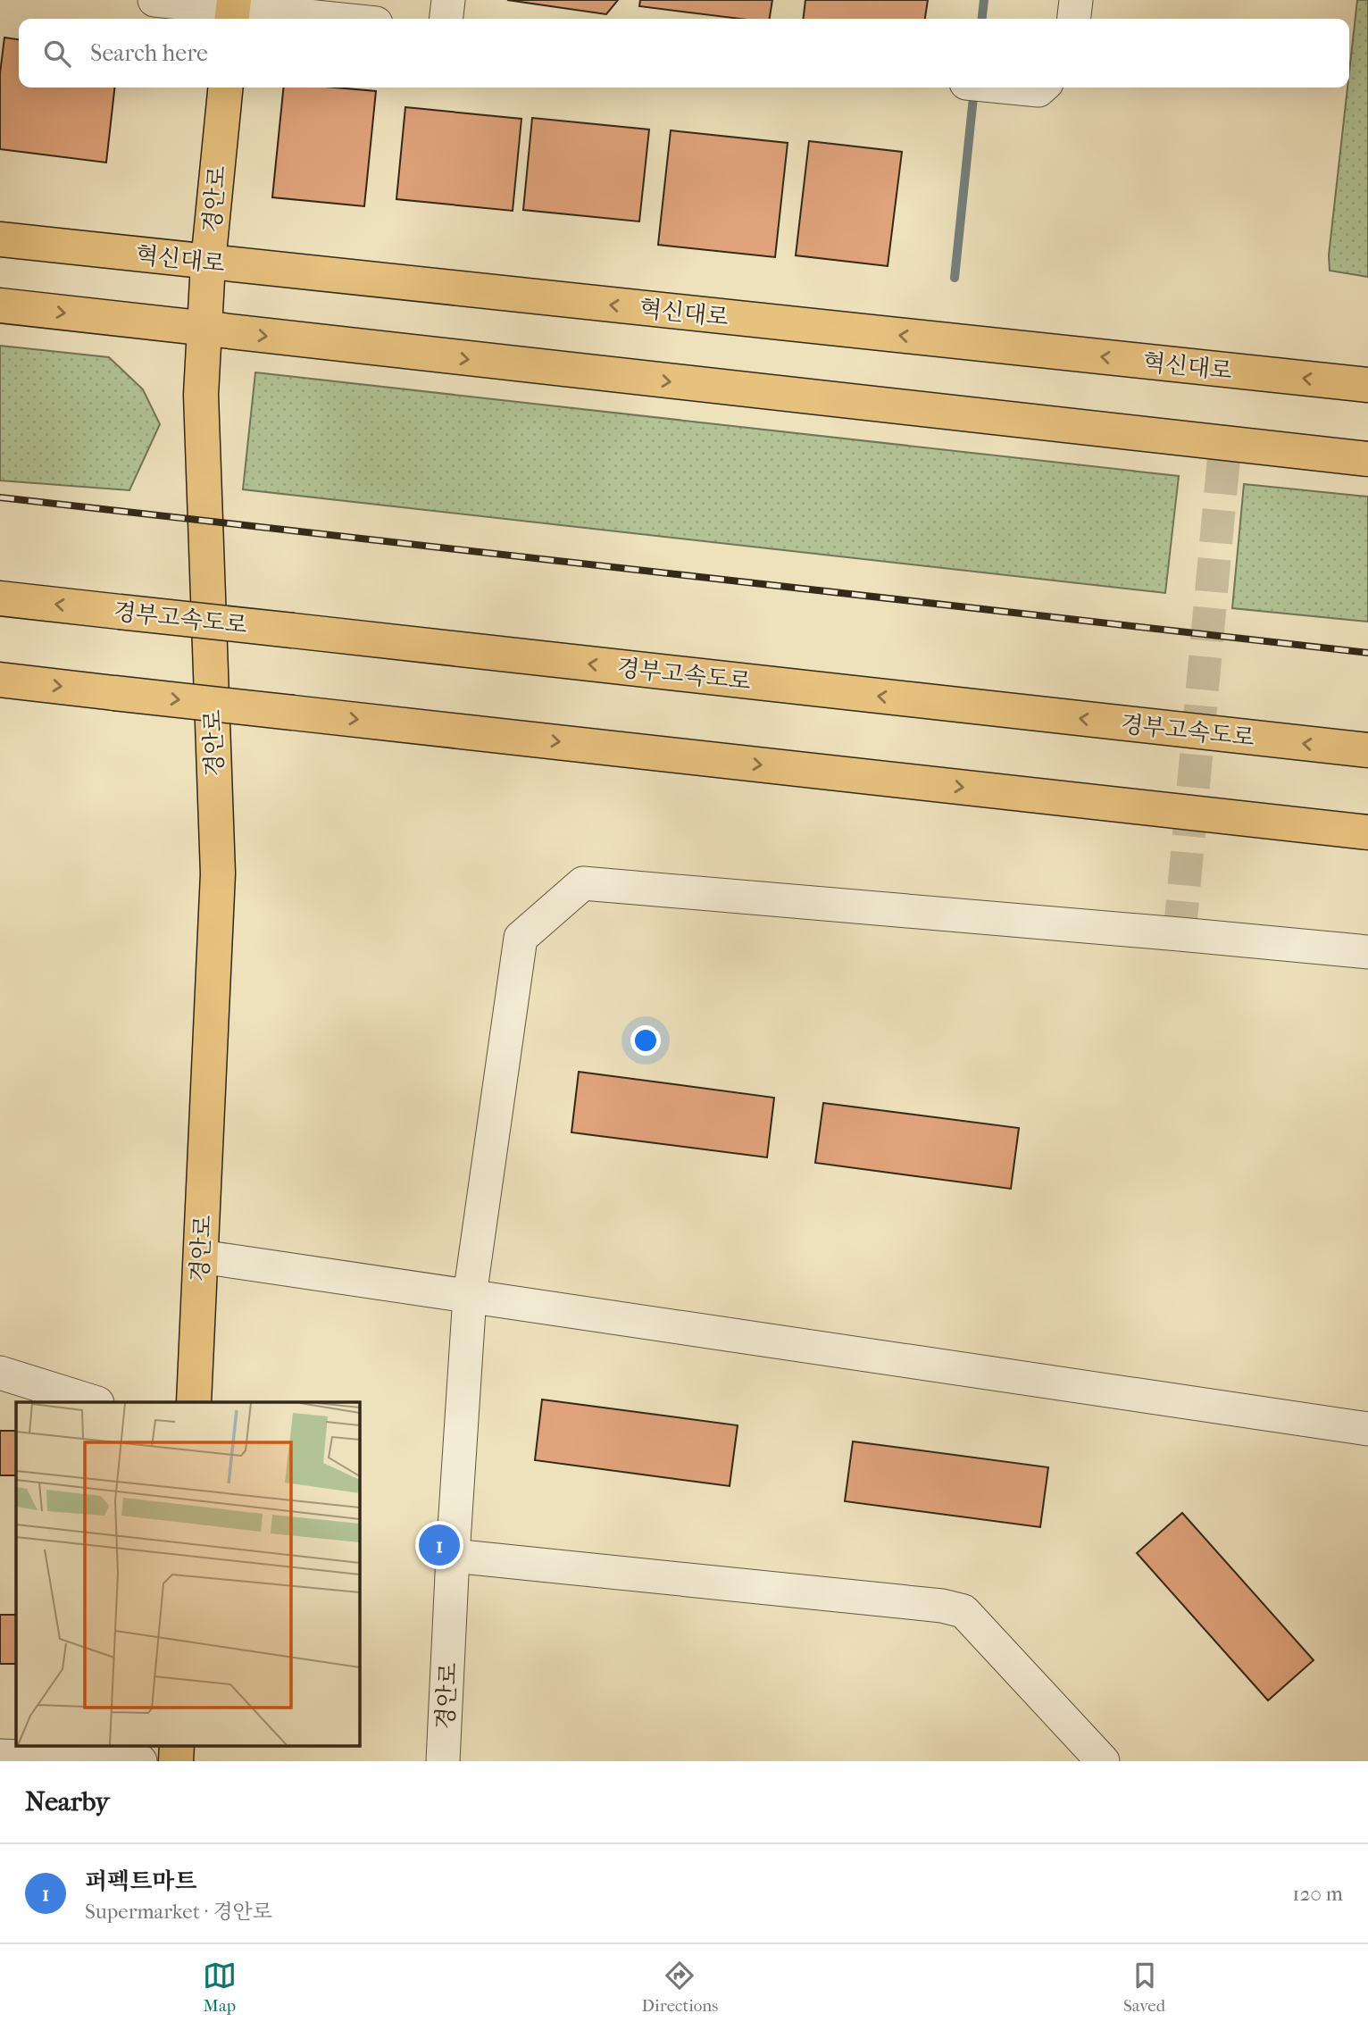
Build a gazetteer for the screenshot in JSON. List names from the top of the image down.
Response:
{
  "streets": {
    "main road": ["경안로", "혁신대로", "경부고속도로"]
  },
  "crossings": [
    ["경안로", "혁신대로"]
  ],
  "page": {
    "search": "Search here",
    "pins": "1",
    "heading": "Nearby",
    "list": [
      {
        "mark": "1",
        "name": "퍼펙트마트",
        "note": "Supermarket · 경안로",
        "value": "120 m"
      }
    ],
    "nav": ["Map", "Directions", "Saved"]
  }
}
